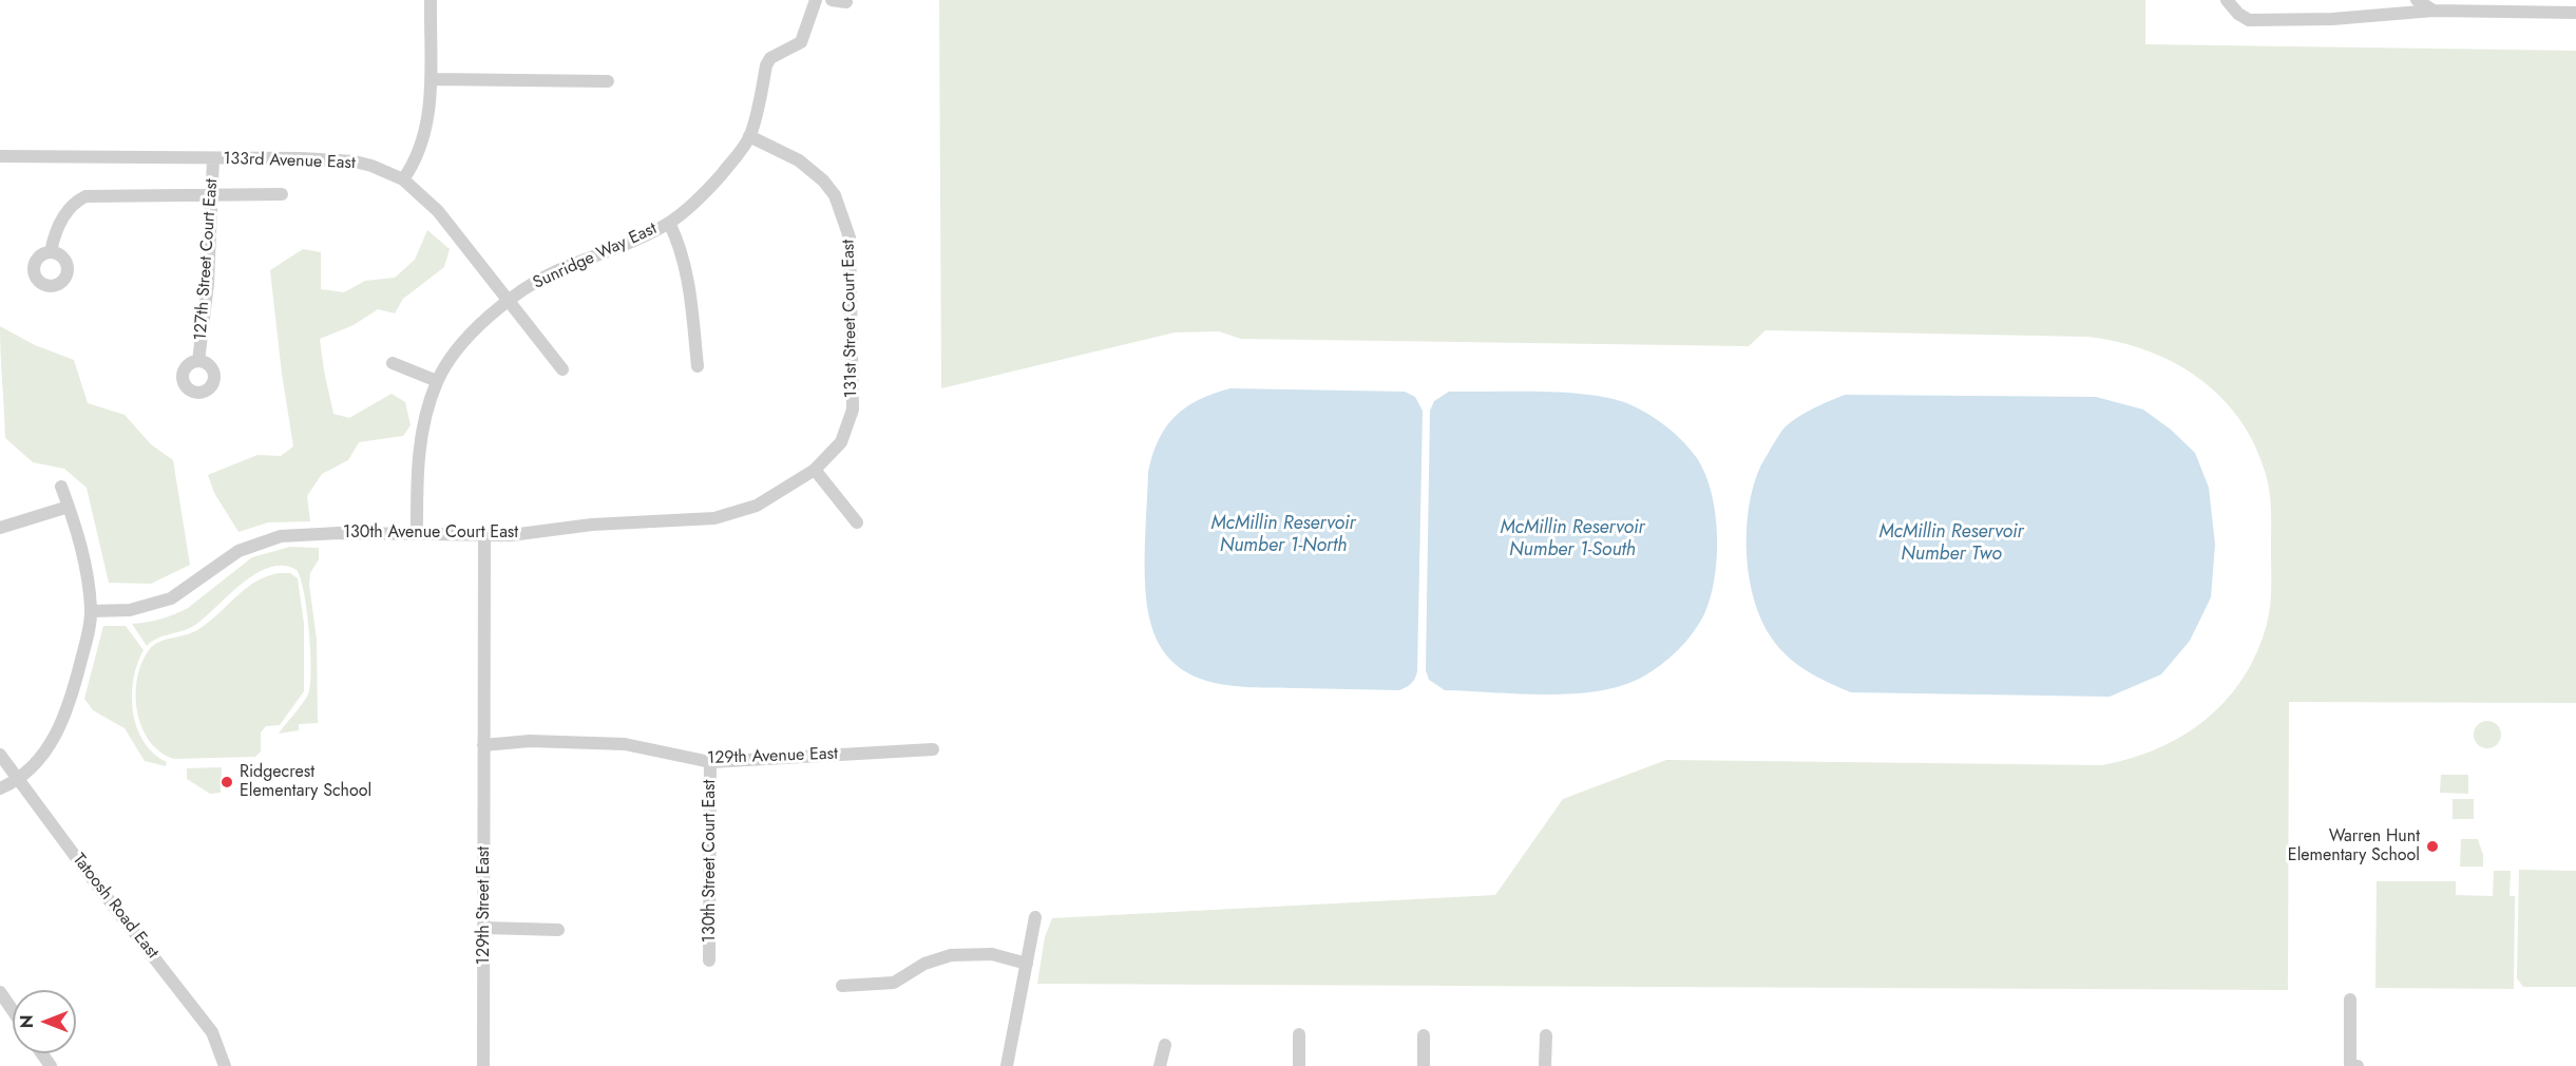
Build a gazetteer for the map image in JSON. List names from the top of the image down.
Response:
{
  "streets": {
    "street": [
      "133rd Avenue East",
      "Sunridge Way East",
      "127th Street Court East",
      "131st Street Court East",
      "130th Avenue Court East",
      "129th Avenue East",
      "130th Street Court East",
      "129th Street East",
      "Tatoosh Road East"
    ]
  },
  "crossings": [
    ["133rd Avenue East", "Sunridge Way East"],
    ["133rd Avenue East", "127th Street Court East"],
    ["Sunridge Way East", "131st Street Court East"],
    ["Sunridge Way East", "130th Avenue Court East"],
    ["131st Street Court East", "130th Avenue Court East"],
    ["129th Avenue East", "130th Street Court East"],
    ["129th Avenue East", "129th Street East"]
  ],
  "water": ["McMillin Reservoir Number 1-North", "McMillin Reservoir Number 1-South", "McMillin Reservoir Number Two"],
  "places": ["Ridgecrest Elementary School", "Warren Hunt Elementary School"],
  "north": "left"
}
